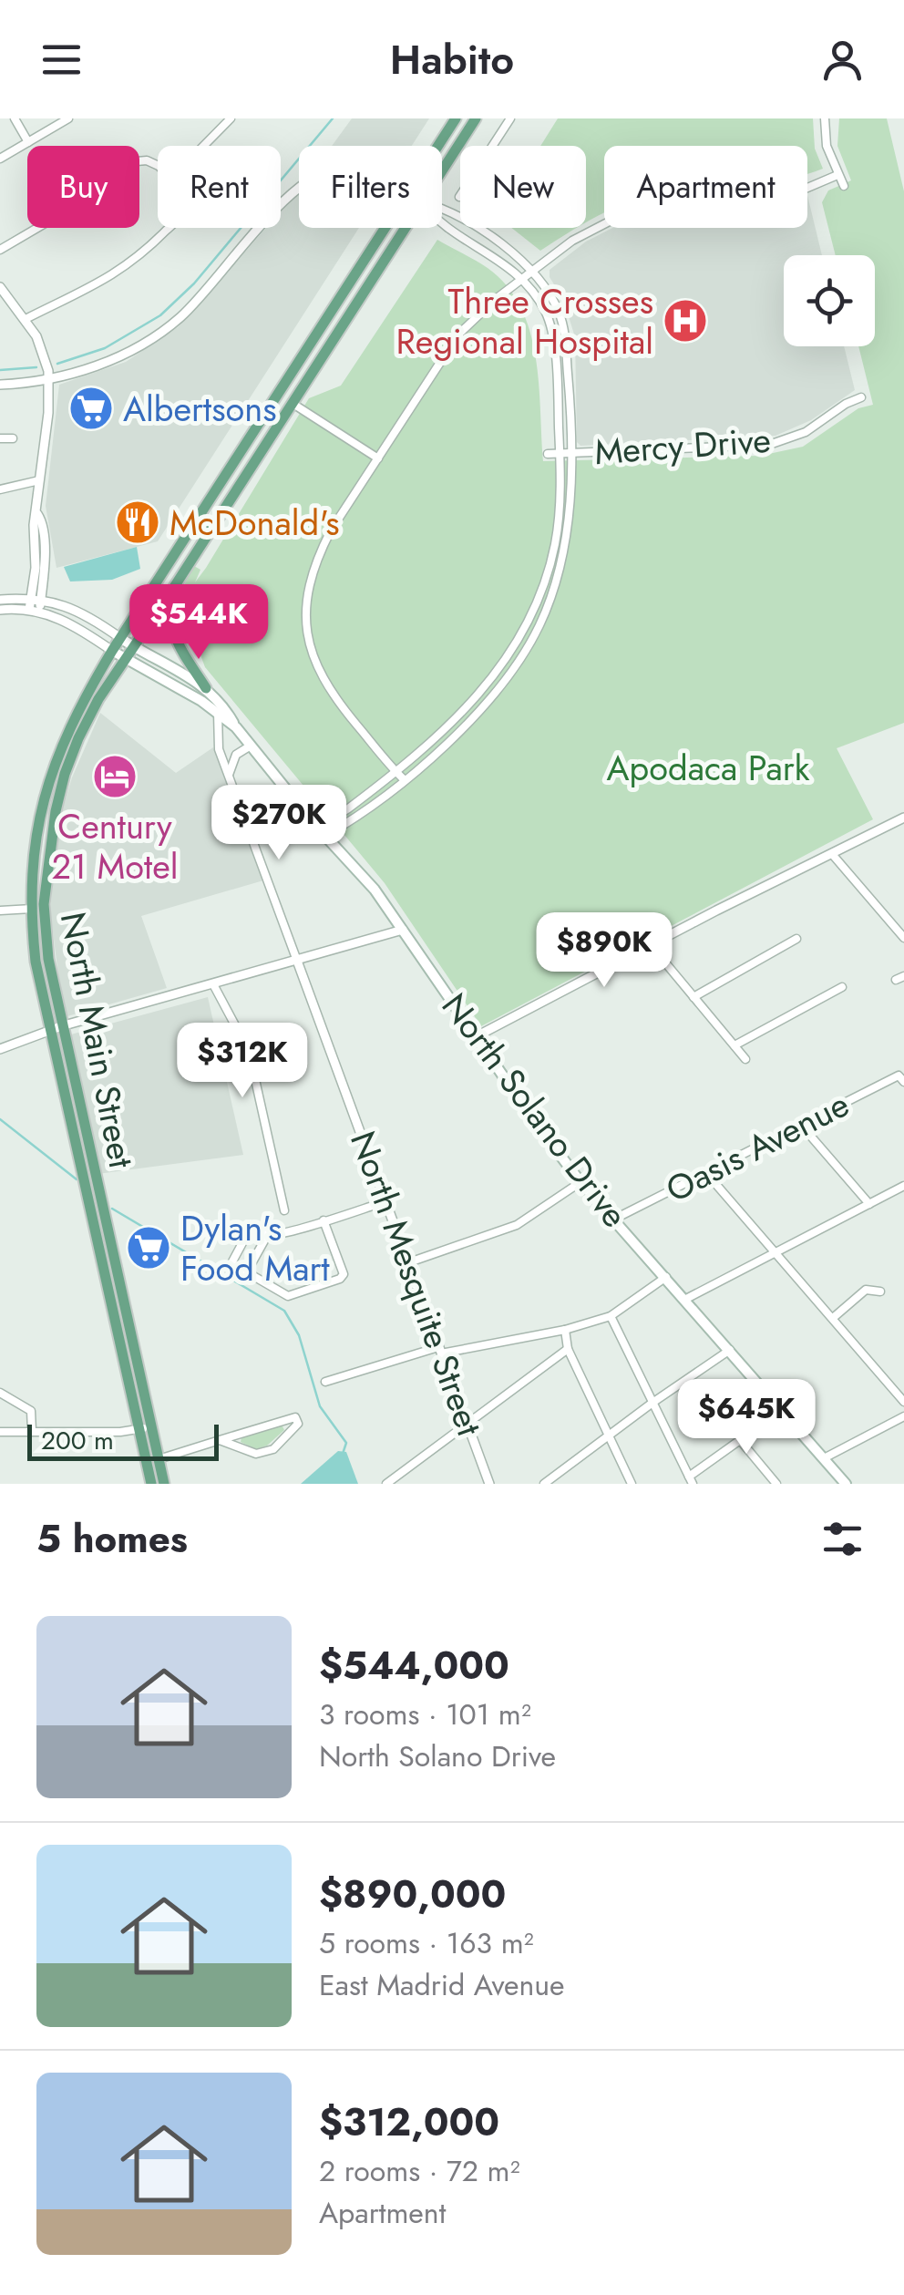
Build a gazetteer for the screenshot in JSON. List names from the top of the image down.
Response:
{
  "streets": {
    "main road": ["North Main Street", "North Solano Drive"],
    "street": ["Mercy Drive", "Oasis Avenue", "North Mesquite Street"]
  },
  "crossings": [
    ["North Main Street", "North Solano Drive"],
    ["North Solano Drive", "Oasis Avenue"],
    ["North Solano Drive", "North Mesquite Street"]
  ],
  "parks": ["Apodaca Park"],
  "places": {
    "hospital": ["Three Crosses Regional Hospital"],
    "supermarket": ["Albertsons", "Dylan's Food Mart"],
    "restaurant": ["McDonald's"],
    "hotel": ["Century 21 Motel"]
  },
  "scale_bar": "200 m",
  "page": {
    "header": "Habito",
    "chip": [
      "Buy",
      "Rent",
      "Filters",
      "New",
      "Apartment"
    ],
    "price": [
      "$544K",
      "$270K",
      "$890K",
      "$312K",
      "$645K"
    ],
    "scale": "200 m",
    "heading": "5 homes",
    "list": [
      {
        "name": "$544,000",
        "note": "3 rooms · 101 m² · North Solano Drive"
      },
      {
        "name": "$890,000",
        "note": "5 rooms · 163 m² · East Madrid Avenue"
      },
      {
        "name": "$312,000",
        "note": "2 rooms · 72 m² · Apartment"
      }
    ]
  }
}
